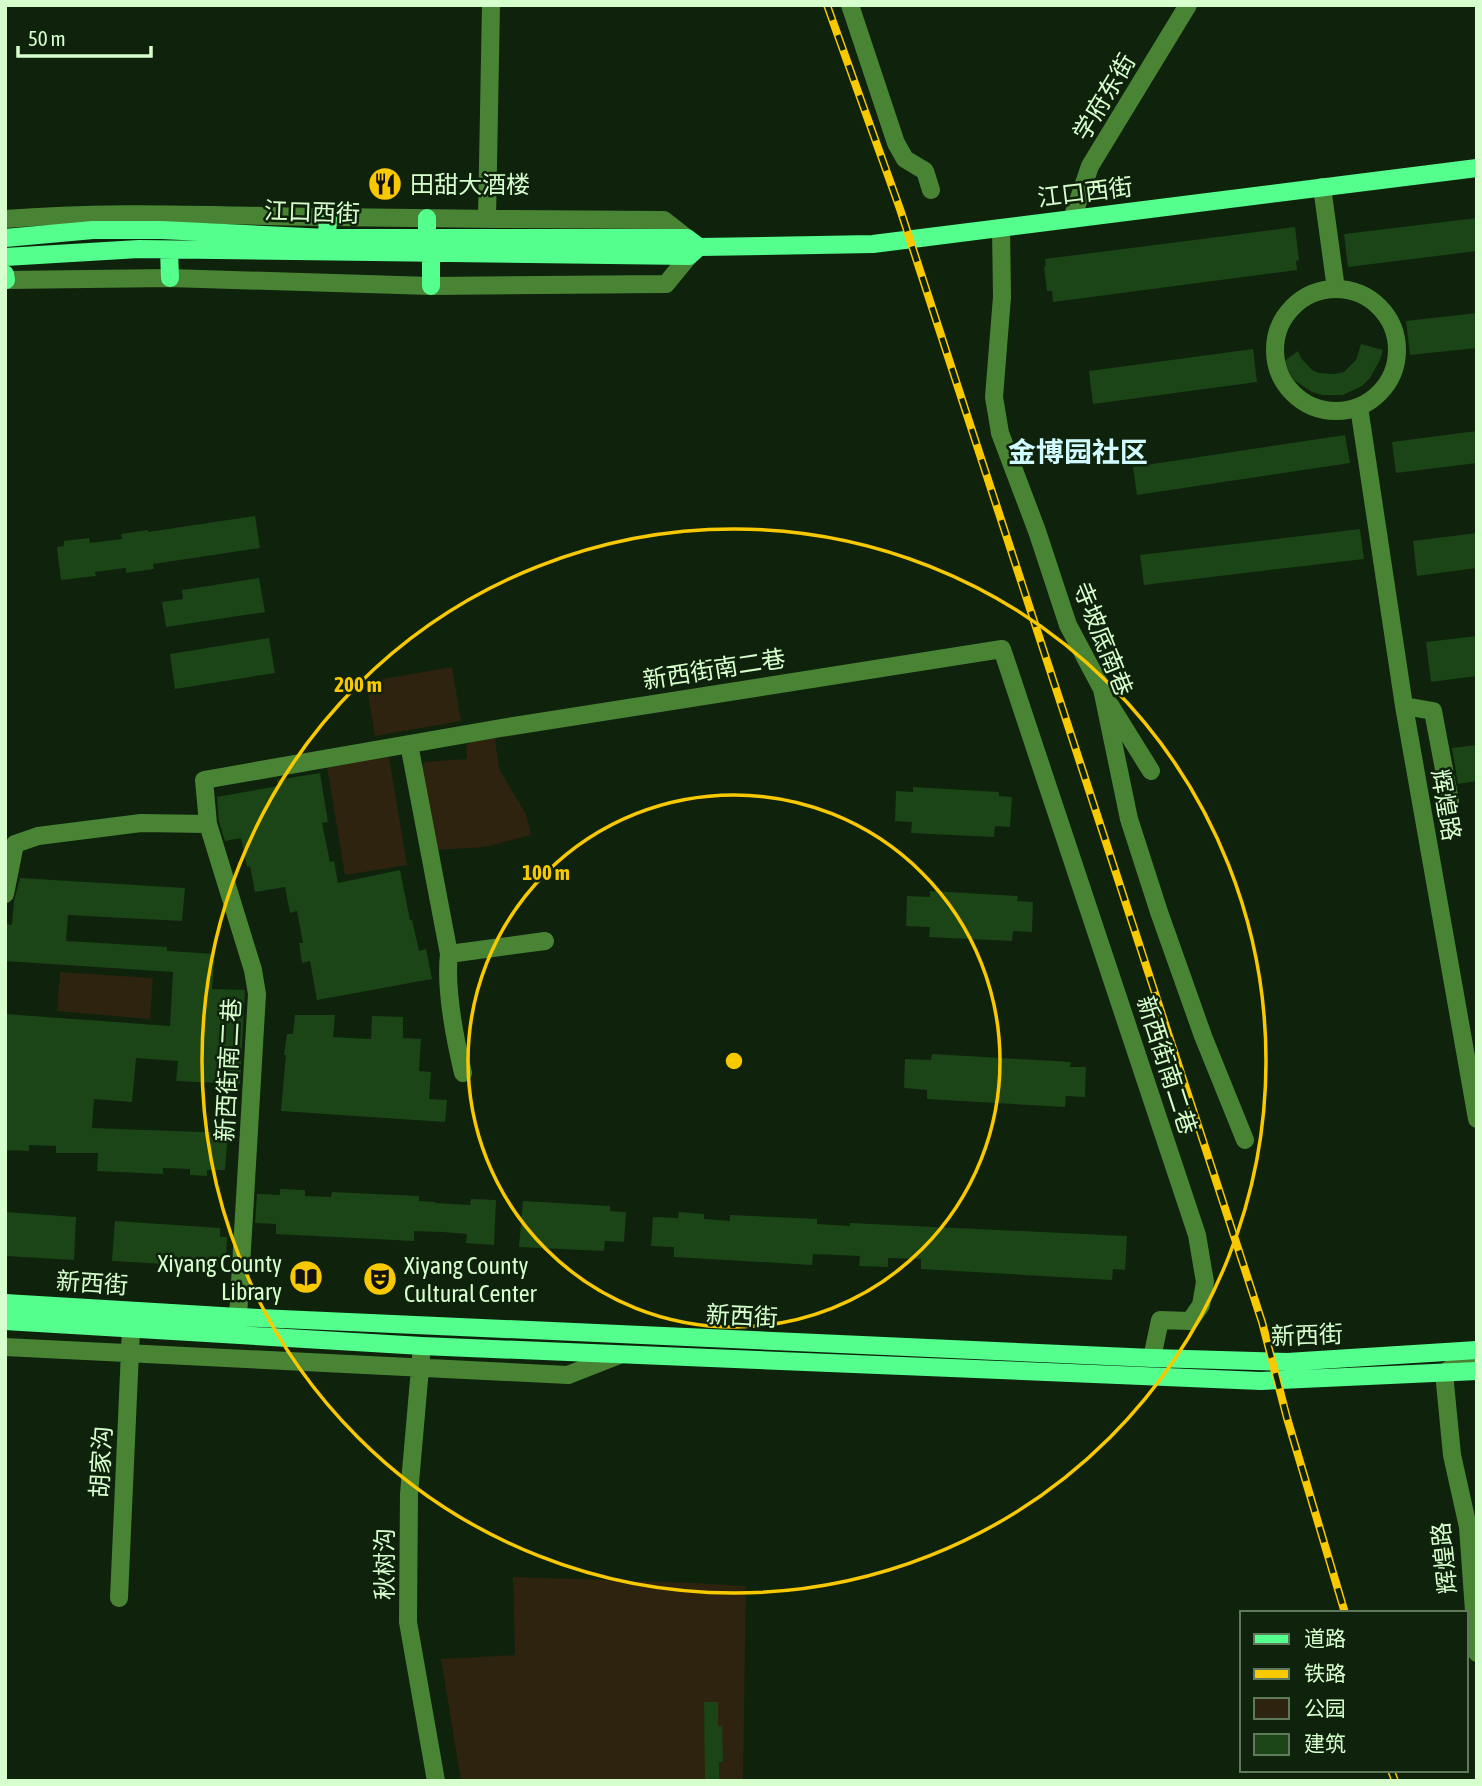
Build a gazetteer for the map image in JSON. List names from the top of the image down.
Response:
{
  "streets": {
    "main road": ["江口西街", "新西街"],
    "street": [
      "学府东街",
      "寺坡底南巷",
      "新西街南二巷",
      "辉煌路",
      "胡家沟",
      "秋树沟"
    ]
  },
  "crossings": [
    ["学府东街", "江口西街"],
    ["江口西街", "寺坡底南巷"],
    ["新西街南二巷", "新西街"],
    ["辉煌路", "新西街"],
    ["新西街", "胡家沟"],
    ["新西街", "秋树沟"]
  ],
  "districts": ["金博园社区"],
  "places": {
    "restaurant": ["田甜大酒楼"],
    "library": ["Xiyang County Library"],
    "theatre": ["Xiyang County Cultural Center"]
  },
  "legend": [
    "道路",
    "铁路",
    "公园",
    "建筑"
  ],
  "scale_bar": "50 m",
  "rings": ["200 m", "100 m"]
}
